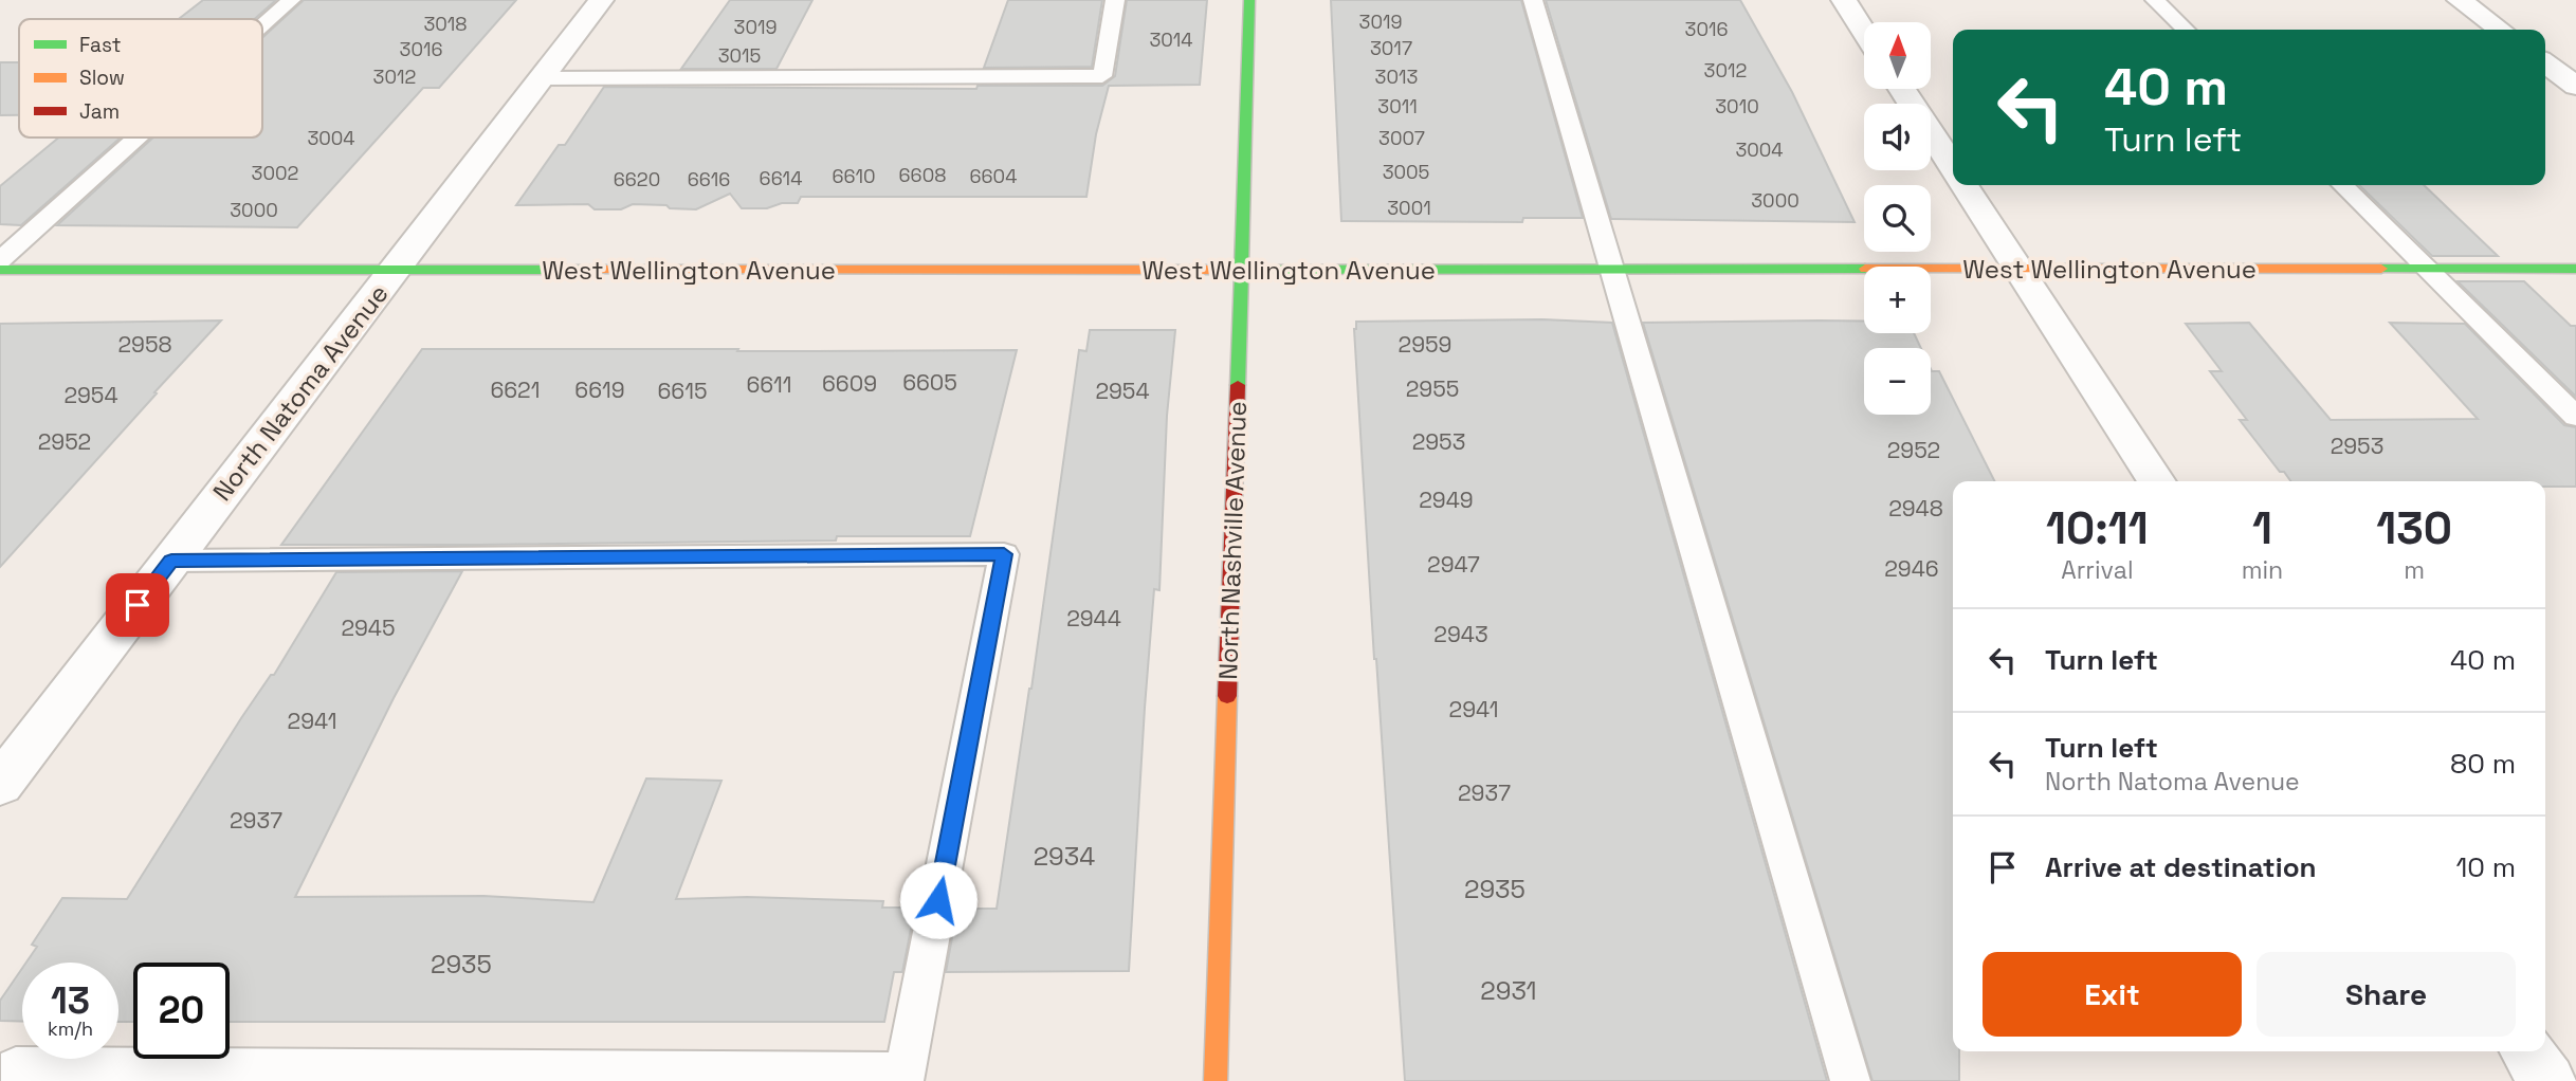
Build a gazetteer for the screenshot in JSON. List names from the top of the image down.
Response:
{
  "streets": {
    "street": ["West Wellington Avenue", "North Natoma Avenue", "North Nashville Avenue"]
  },
  "crossings": [
    ["West Wellington Avenue", "North Natoma Avenue"],
    ["West Wellington Avenue", "North Nashville Avenue"]
  ],
  "house_numbers": [
    "3019",
    "3018",
    "3019",
    "3016",
    "3014",
    "3017",
    "3016",
    "3015",
    "3012",
    "3012",
    "3013",
    "3011",
    "3010",
    "3004",
    "3007",
    "3004",
    "3005",
    "3002",
    "6608",
    "6610",
    "6604",
    "6614",
    "6620",
    "6616",
    "3000",
    "3001",
    "3000",
    "2958",
    "2959",
    "6605",
    "6609",
    "6611",
    "2955",
    "6621",
    "6619",
    "6615",
    "2954",
    "2954",
    "2952",
    "2953",
    "2953",
    "2952",
    "2949",
    "2948",
    "2947",
    "2946",
    "2944",
    "2945",
    "2943",
    "2941",
    "2941",
    "2937",
    "2937",
    "2934",
    "2935",
    "2935",
    "2931"
  ],
  "legend": ["Fast", "Slow", "Jam"],
  "north": "top",
  "page": {
    "map_buttons": ["+", "−"],
    "turn": ["40 m", "Turn left"],
    "eta": [
      "10:11",
      "Arrival",
      "1",
      "min",
      "130",
      "m"
    ],
    "list": [
      {
        "name": "Turn left",
        "value": "40 m"
      },
      {
        "name": "Turn left",
        "note": "North Natoma Avenue",
        "value": "80 m"
      },
      {
        "name": "Arrive at destination",
        "value": "10 m"
      }
    ],
    "buttons": ["Exit", "Share"],
    "speed": "13 km/h",
    "limit": "20"
  }
}
